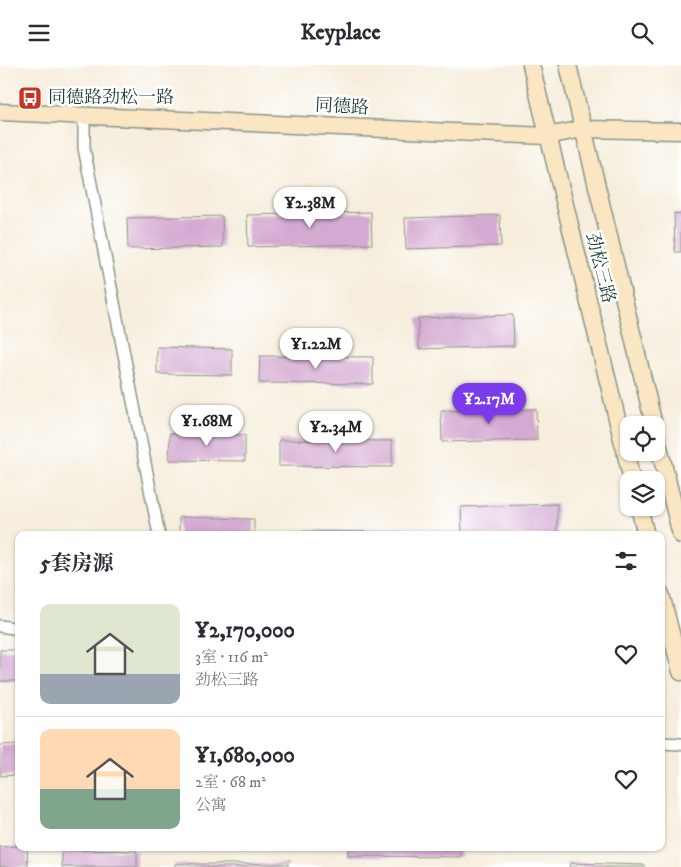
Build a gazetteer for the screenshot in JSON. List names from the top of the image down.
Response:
{
  "streets": {
    "main road": ["同德路", "劲松三路"]
  },
  "crossings": [
    ["同德路", "劲松三路"]
  ],
  "places": {
    "bus stop": ["同德路劲松一路"]
  },
  "page": {
    "header": "Keyplace",
    "price": [
      "¥2.38M",
      "¥1.22M",
      "¥2.17M",
      "¥1.68M",
      "¥2.34M"
    ],
    "heading": "5套房源",
    "list": [
      {
        "name": "¥2,170,000",
        "note": "3室 · 116 m² · 劲松三路"
      },
      {
        "name": "¥1,680,000",
        "note": "2室 · 68 m² · 公寓"
      }
    ]
  }
}
